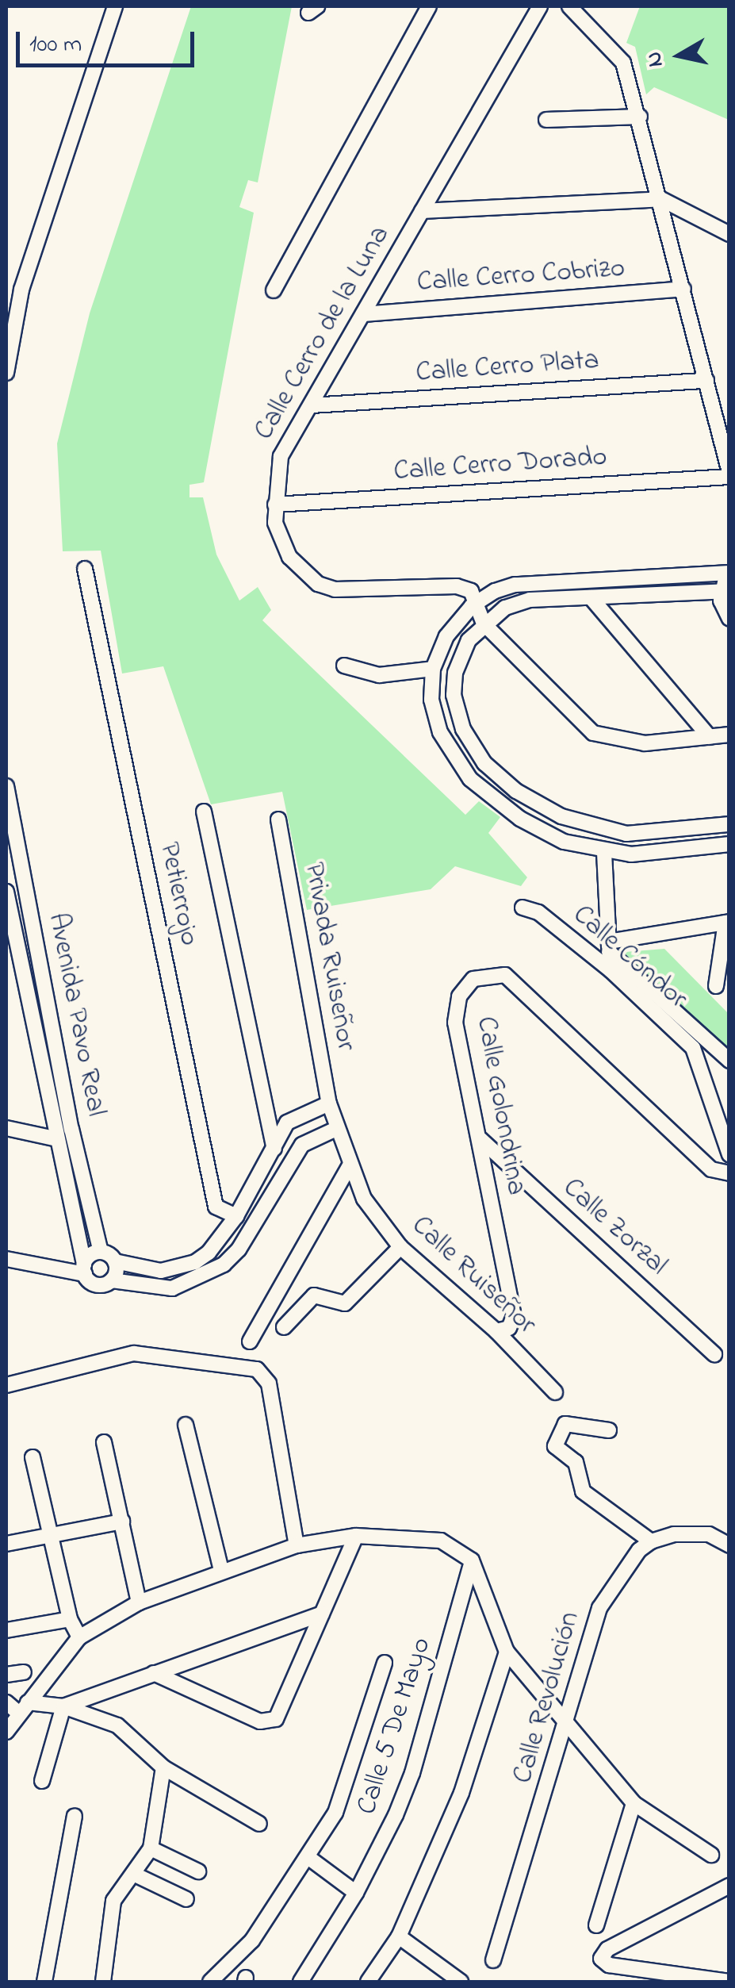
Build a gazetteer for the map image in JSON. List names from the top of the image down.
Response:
{
  "streets": {
    "street": [
      "Calle Cerro Cobrizo",
      "Calle Cerro de la Luna",
      "Calle Cerro Plata",
      "Calle Cerro Dorado",
      "Petierrojo",
      "Privada Ruiseñor",
      "Calle Cóndor",
      "Avenida Pavo Real",
      "Calle Golondrina",
      "Calle Zorzal",
      "Calle Ruiseñor",
      "Calle Revolución",
      "Calle 5 De Mayo"
    ]
  },
  "crossings": [
    ["Calle Cerro Cobrizo", "Calle Cerro de la Luna"],
    ["Calle Cerro de la Luna", "Calle Cerro Plata"],
    ["Calle Cerro de la Luna", "Calle Cerro Dorado"],
    ["Privada Ruiseñor", "Calle Ruiseñor"],
    ["Calle Golondrina", "Calle Zorzal"],
    ["Calle Golondrina", "Calle Ruiseñor"]
  ],
  "scale_bar": "100 m",
  "north": "left"
}
